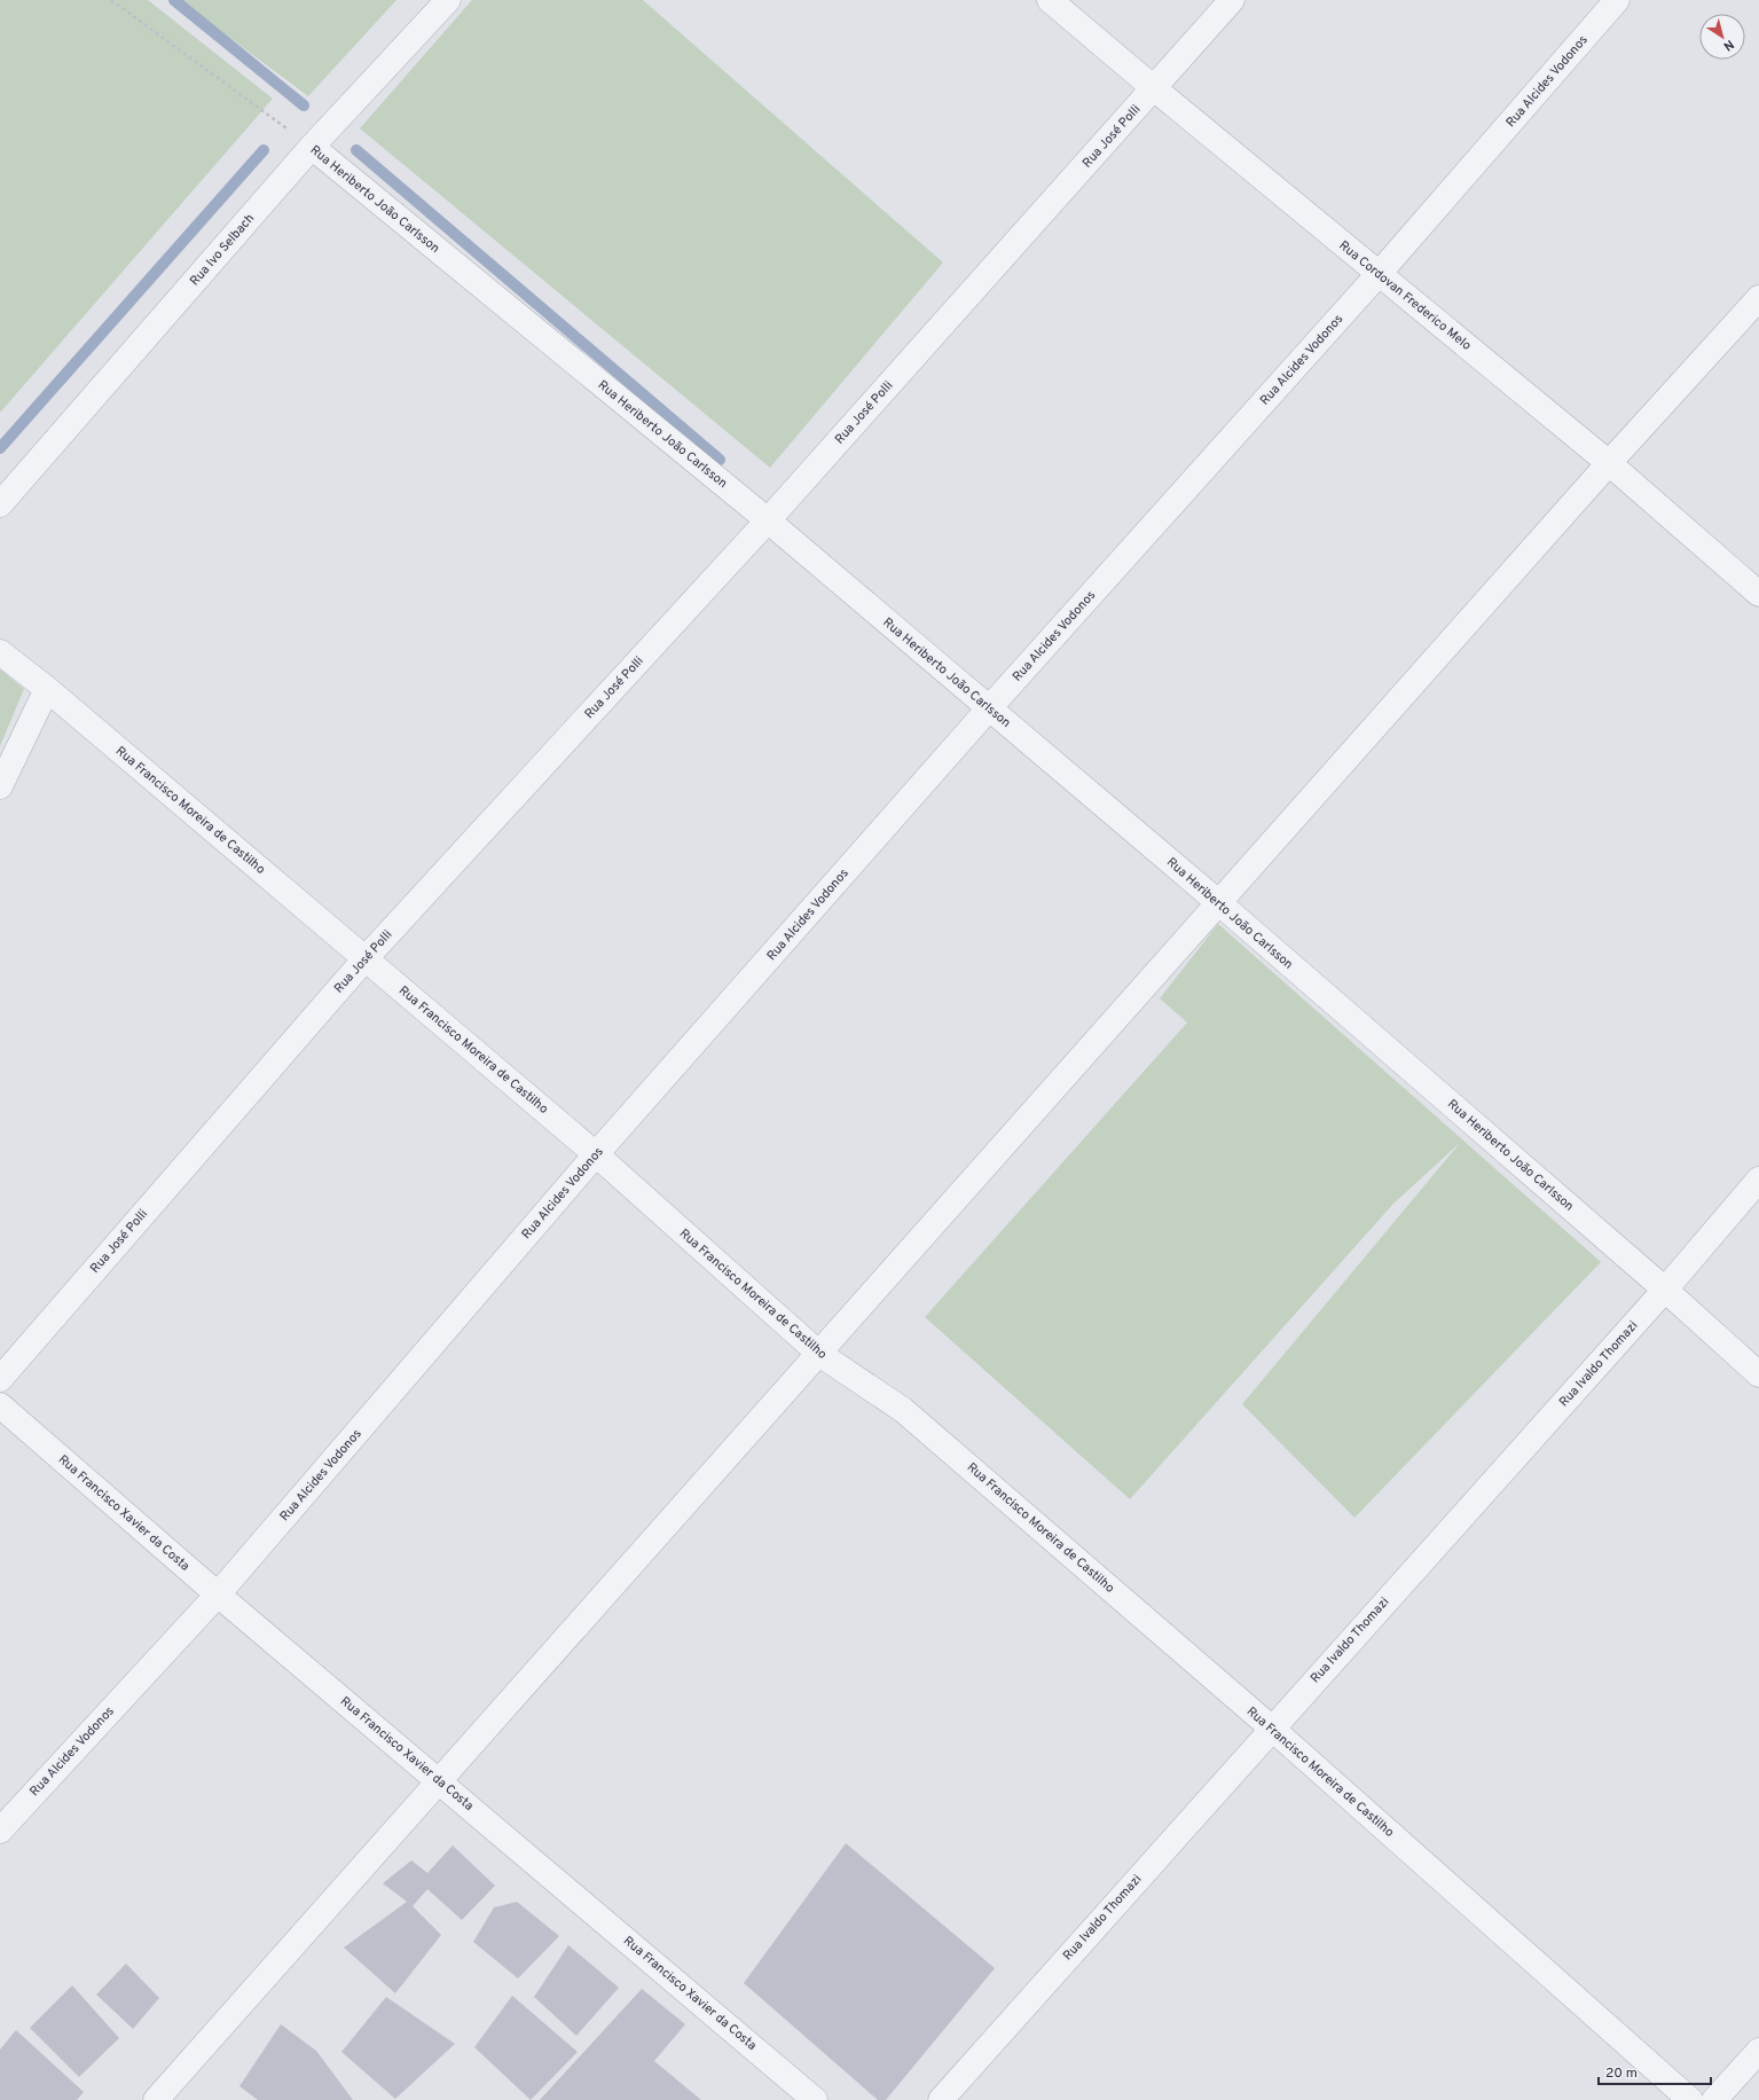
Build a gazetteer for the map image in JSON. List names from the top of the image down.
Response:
{
  "streets": {
    "street": [
      "Rua Alcides Vodonos",
      "Rua José Polli",
      "Rua Heriberto João Carlsson",
      "Rua Ivo Selbach",
      "Rua Cordovan Frederico Melo",
      "Rua Francisco Moreira de Castilho",
      "Rua Ivaldo Thomazi",
      "Rua Francisco Xavier da Costa"
    ]
  },
  "crossings": [
    ["Rua Alcides Vodonos", "Rua Heriberto João Carlsson"],
    ["Rua Alcides Vodonos", "Rua Cordovan Frederico Melo"],
    ["Rua Alcides Vodonos", "Rua Francisco Moreira de Castilho"],
    ["Rua Alcides Vodonos", "Rua Francisco Xavier da Costa"],
    ["Rua José Polli", "Rua Heriberto João Carlsson"],
    ["Rua José Polli", "Rua Cordovan Frederico Melo"],
    ["Rua José Polli", "Rua Francisco Moreira de Castilho"],
    ["Rua Heriberto João Carlsson", "Rua Ivo Selbach"],
    ["Rua Heriberto João Carlsson", "Rua Ivaldo Thomazi"],
    ["Rua Francisco Moreira de Castilho", "Rua Ivaldo Thomazi"]
  ],
  "scale_bar": "20 m",
  "north": "bottom right"
}
